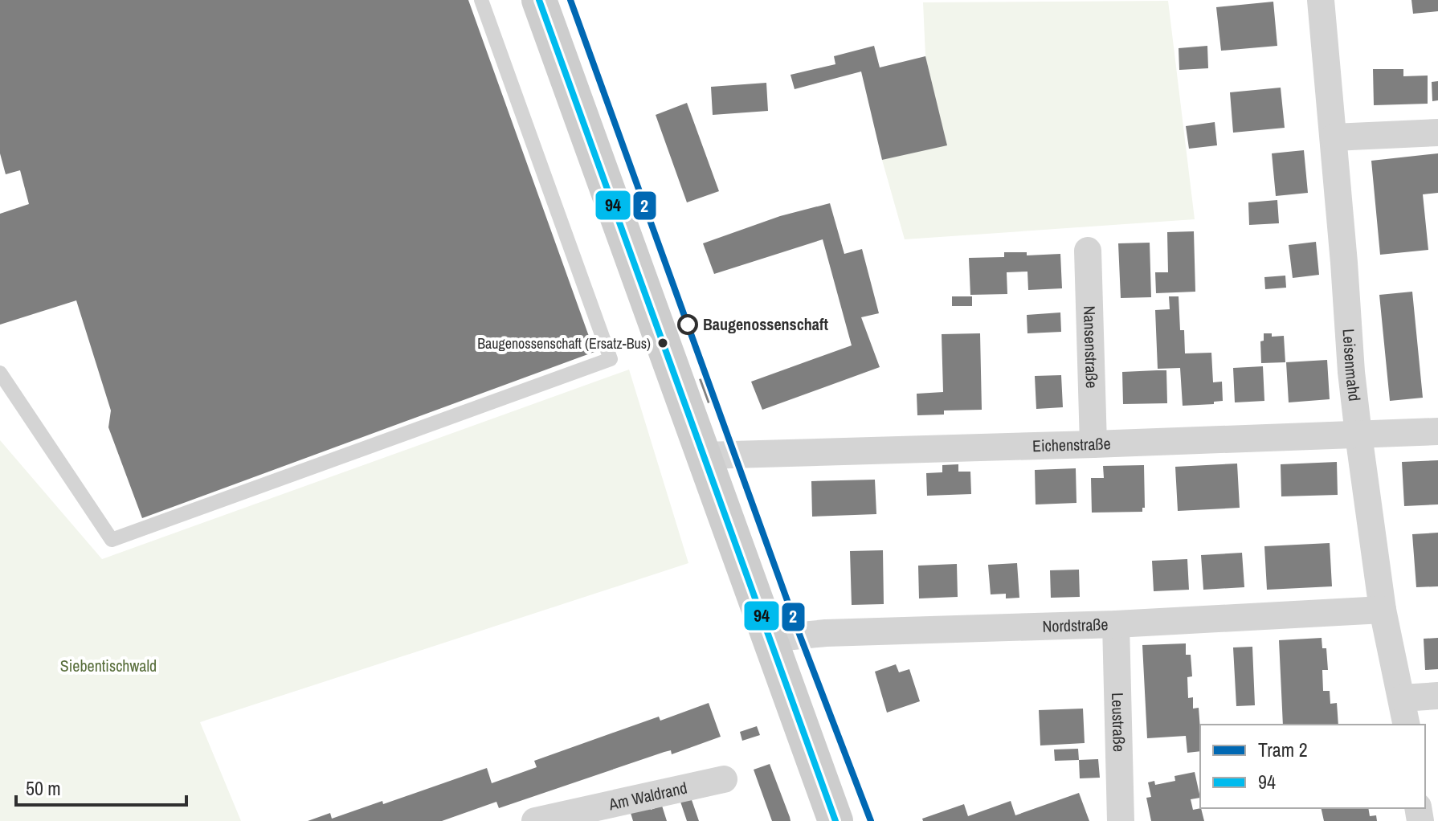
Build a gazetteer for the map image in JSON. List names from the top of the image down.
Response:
{
  "streets": {
    "street": [
      "Nansenstraße",
      "Leisenmahd",
      "Eichenstraße",
      "Nordstraße",
      "Leustraße",
      "Am Waldrand"
    ]
  },
  "crossings": [
    ["Nansenstraße", "Eichenstraße"],
    ["Leisenmahd", "Eichenstraße"],
    ["Leisenmahd", "Nordstraße"],
    ["Nordstraße", "Leustraße"]
  ],
  "parks": ["Siebentischwald"],
  "places": ["Baugenossenschaft", "Baugenossenschaft (Ersatz-Bus)"],
  "lines": ["tram line 2", "transit line 94"],
  "legend": ["Tram 2", "94"],
  "scale_bar": "50 m"
}
